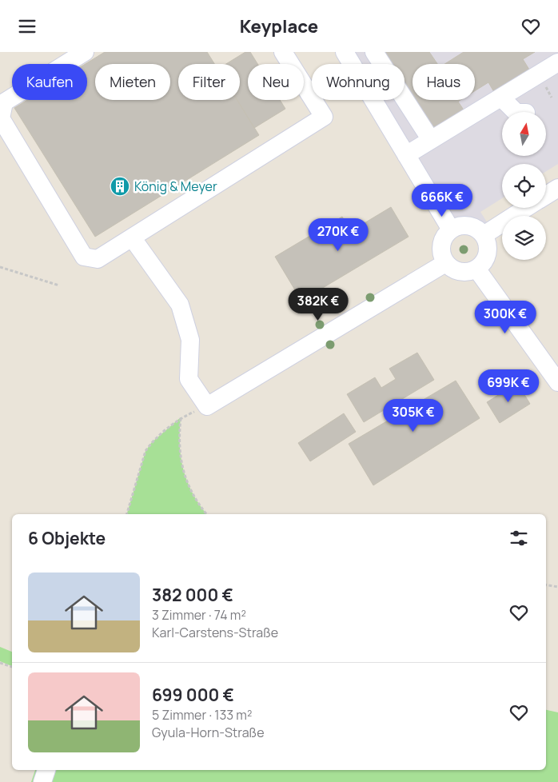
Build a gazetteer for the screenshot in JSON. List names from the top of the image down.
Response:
{
  "places": {
    "building": ["König & Meyer"]
  },
  "north": "top",
  "page": {
    "header": "Keyplace",
    "chip": [
      "Kaufen",
      "Mieten",
      "Filter",
      "Neu",
      "Wohnung",
      "Haus"
    ],
    "price": [
      "666K €",
      "270K €",
      "382K €",
      "300K €",
      "699K €",
      "305K €"
    ],
    "heading": "6 Objekte",
    "list": [
      {
        "name": "382 000 €",
        "note": "3 Zimmer · 74 m² · Karl-Carstens-Straße"
      },
      {
        "name": "699 000 €",
        "note": "5 Zimmer · 133 m² · Gyula-Horn-Straße"
      }
    ]
  }
}
